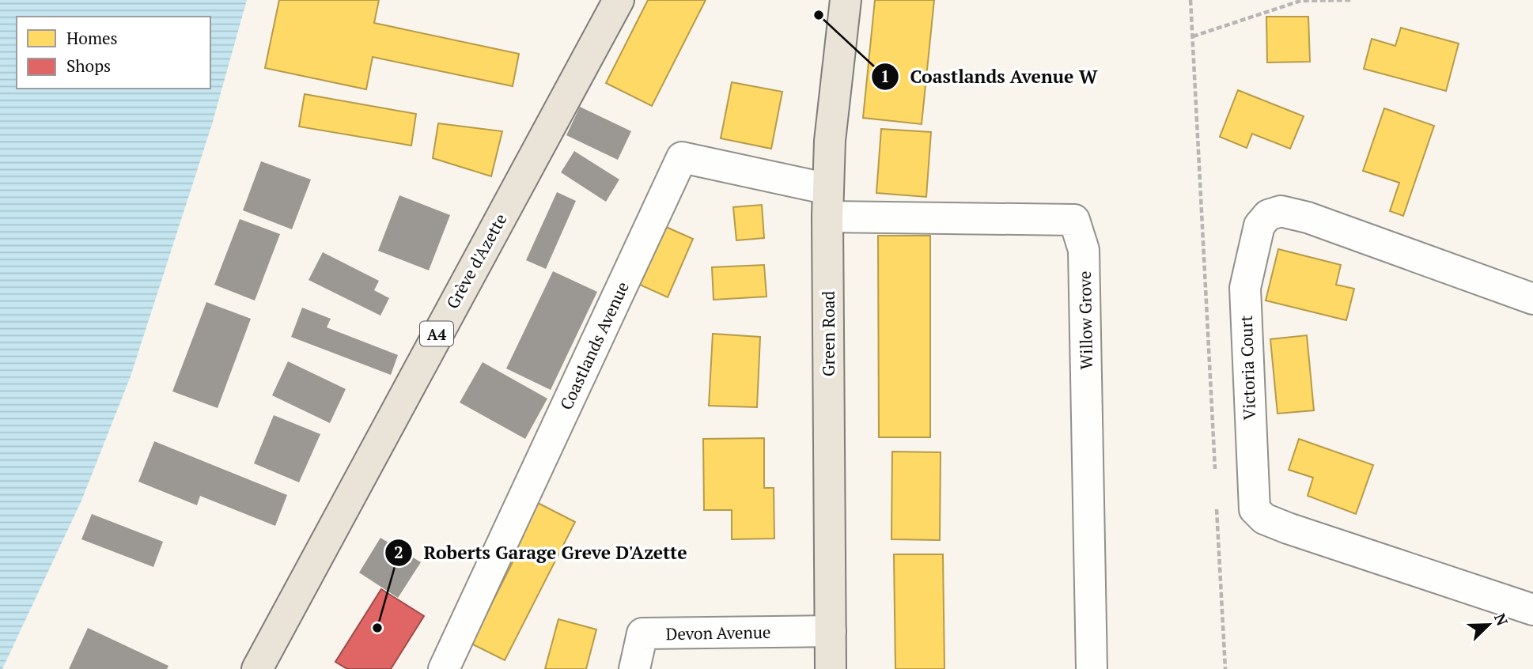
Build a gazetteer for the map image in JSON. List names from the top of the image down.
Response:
{
  "streets": {
    "main road": ["Grève d'Azette", "A4", "Green Road"],
    "street": [
      "Willow Grove",
      "Coastlands Avenue",
      "Victoria Court",
      "Devon Avenue"
    ]
  },
  "crossings": [
    ["Willow Grove", "Green Road"],
    ["Willow Grove", "Coastlands Avenue"],
    ["Green Road", "Coastlands Avenue"],
    ["Green Road", "Devon Avenue"]
  ],
  "places": ["Coastlands Avenue W", "Roberts Garage Greve D'Azette"],
  "legend": ["Homes", "Shops"],
  "north": "top right"
}
